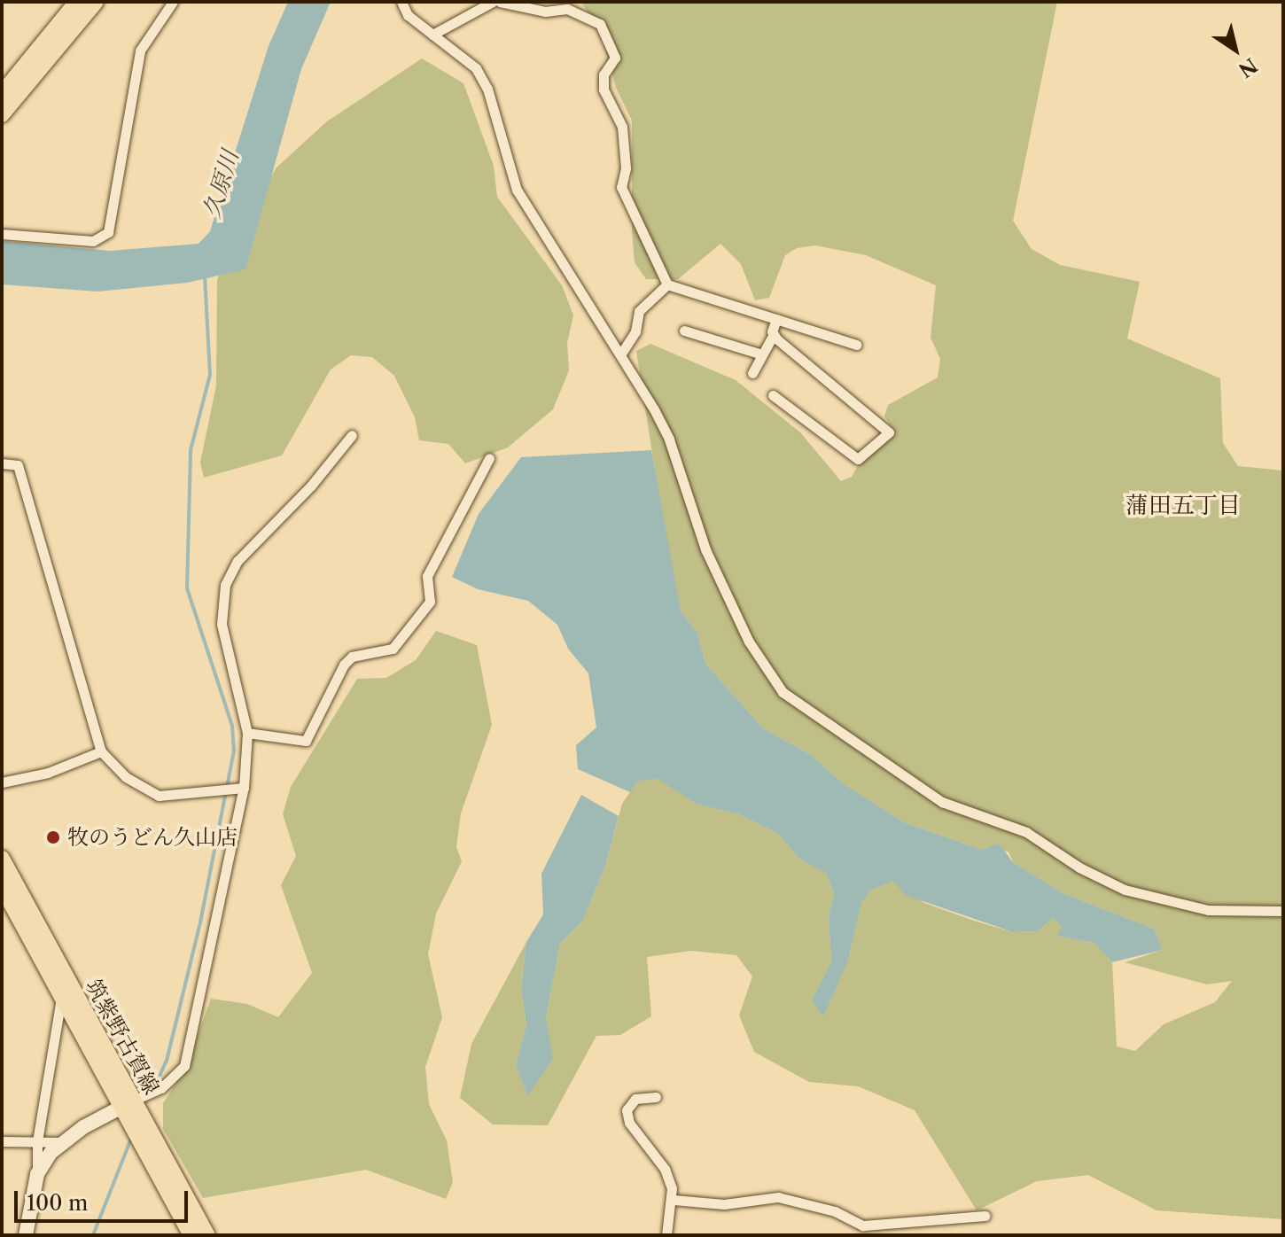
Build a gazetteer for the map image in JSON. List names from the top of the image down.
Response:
{
  "streets": {
    "main road": ["筑紫野古賀線"]
  },
  "districts": ["蒲田五丁目"],
  "water": ["久原川"],
  "places": ["牧のうどん久山店"],
  "scale_bar": "100 m",
  "north": "bottom right"
}
